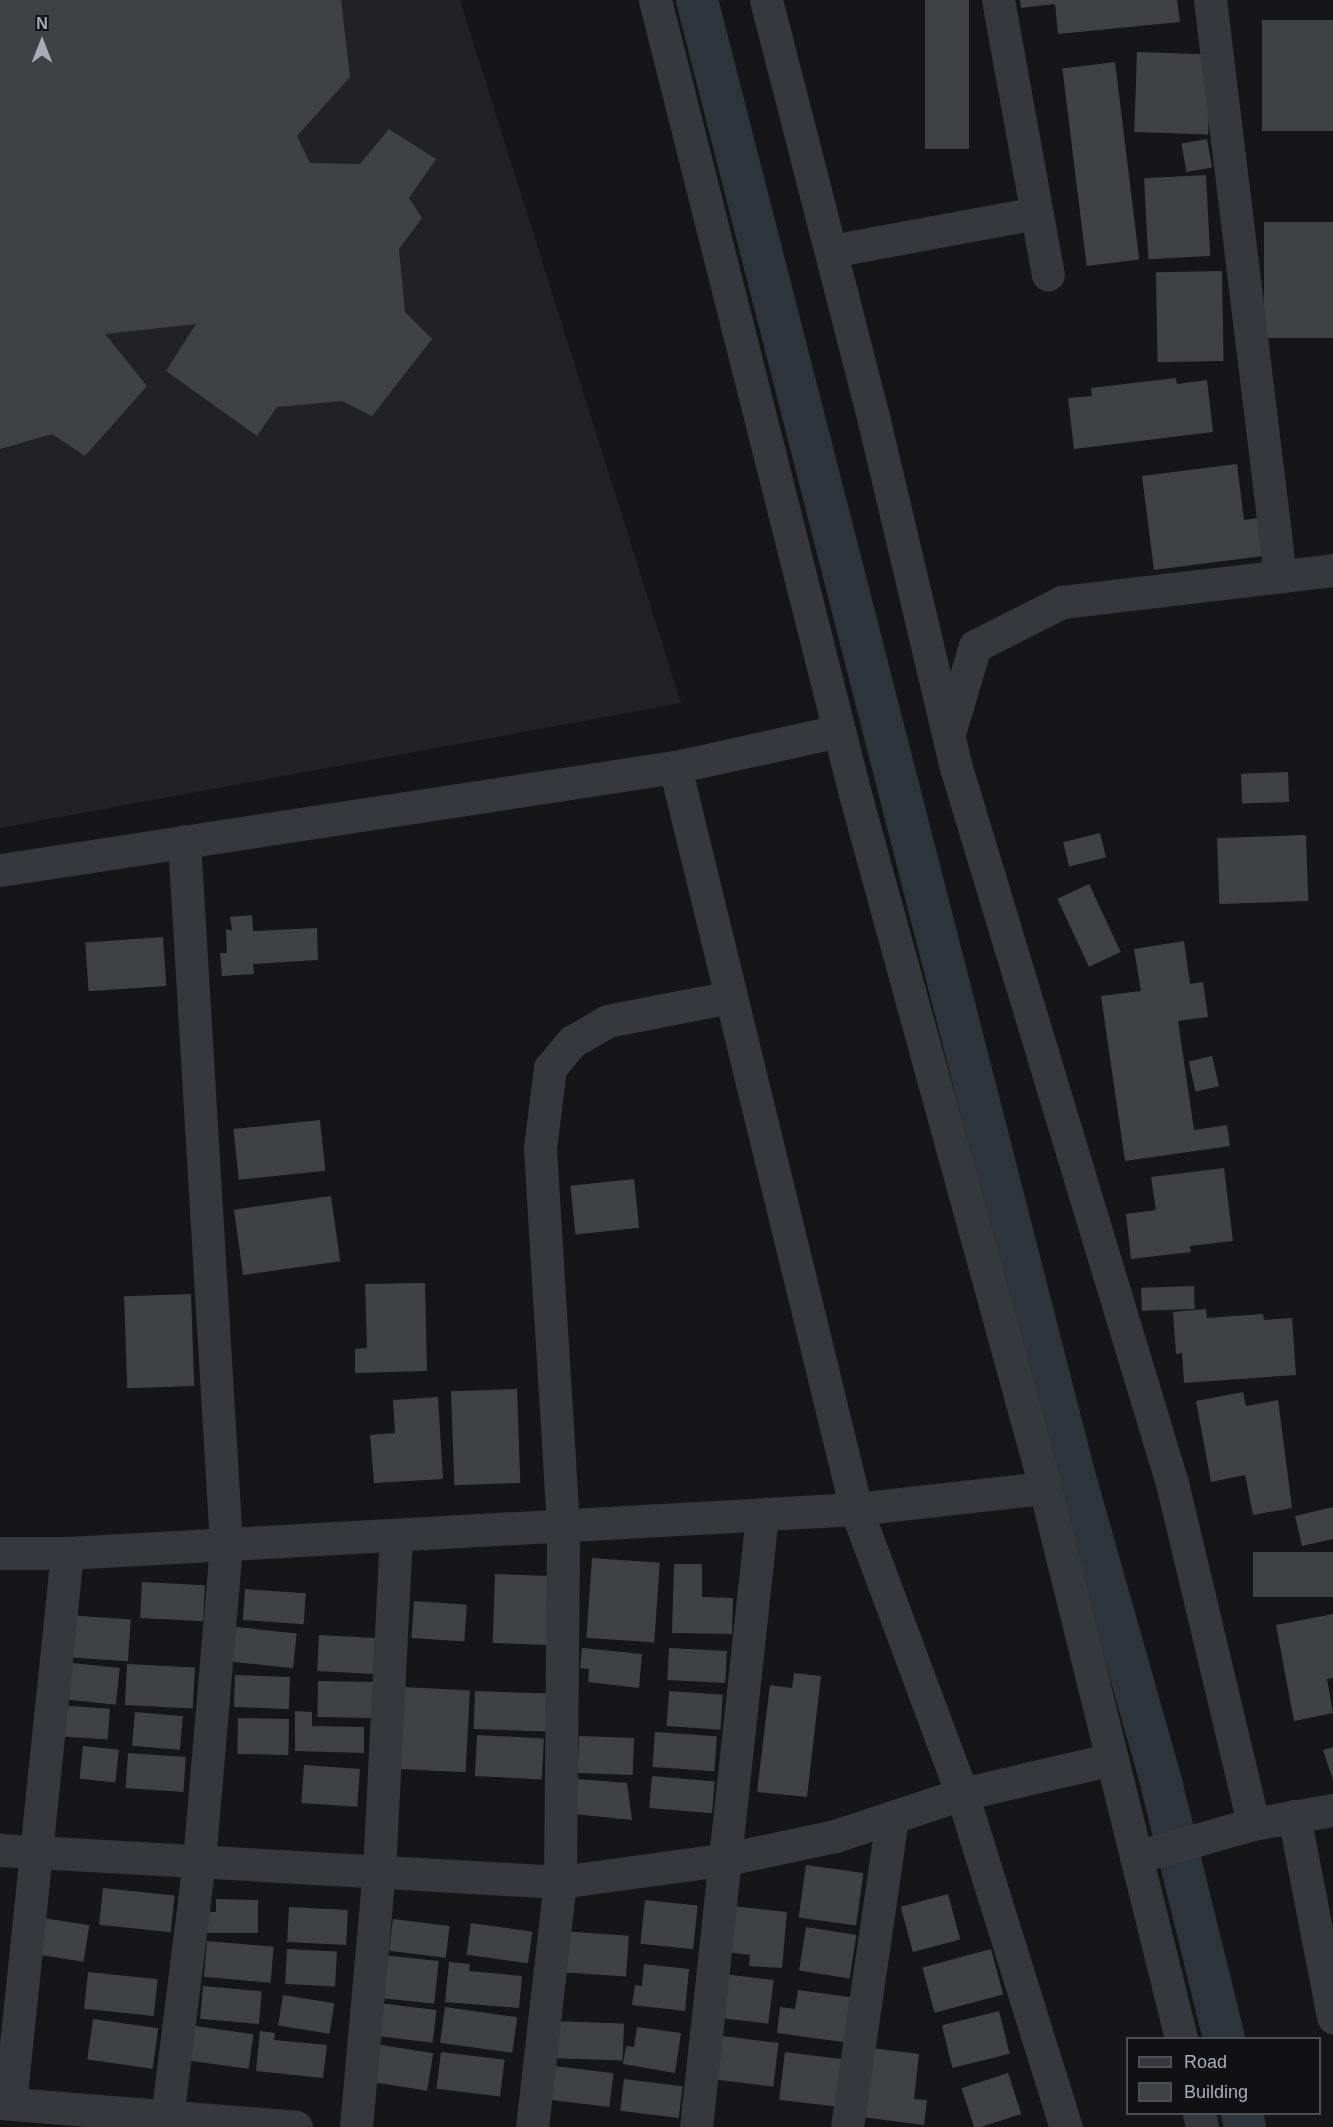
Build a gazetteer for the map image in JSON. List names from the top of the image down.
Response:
{
  "legend": ["Road", "Building"],
  "north": "top"
}
